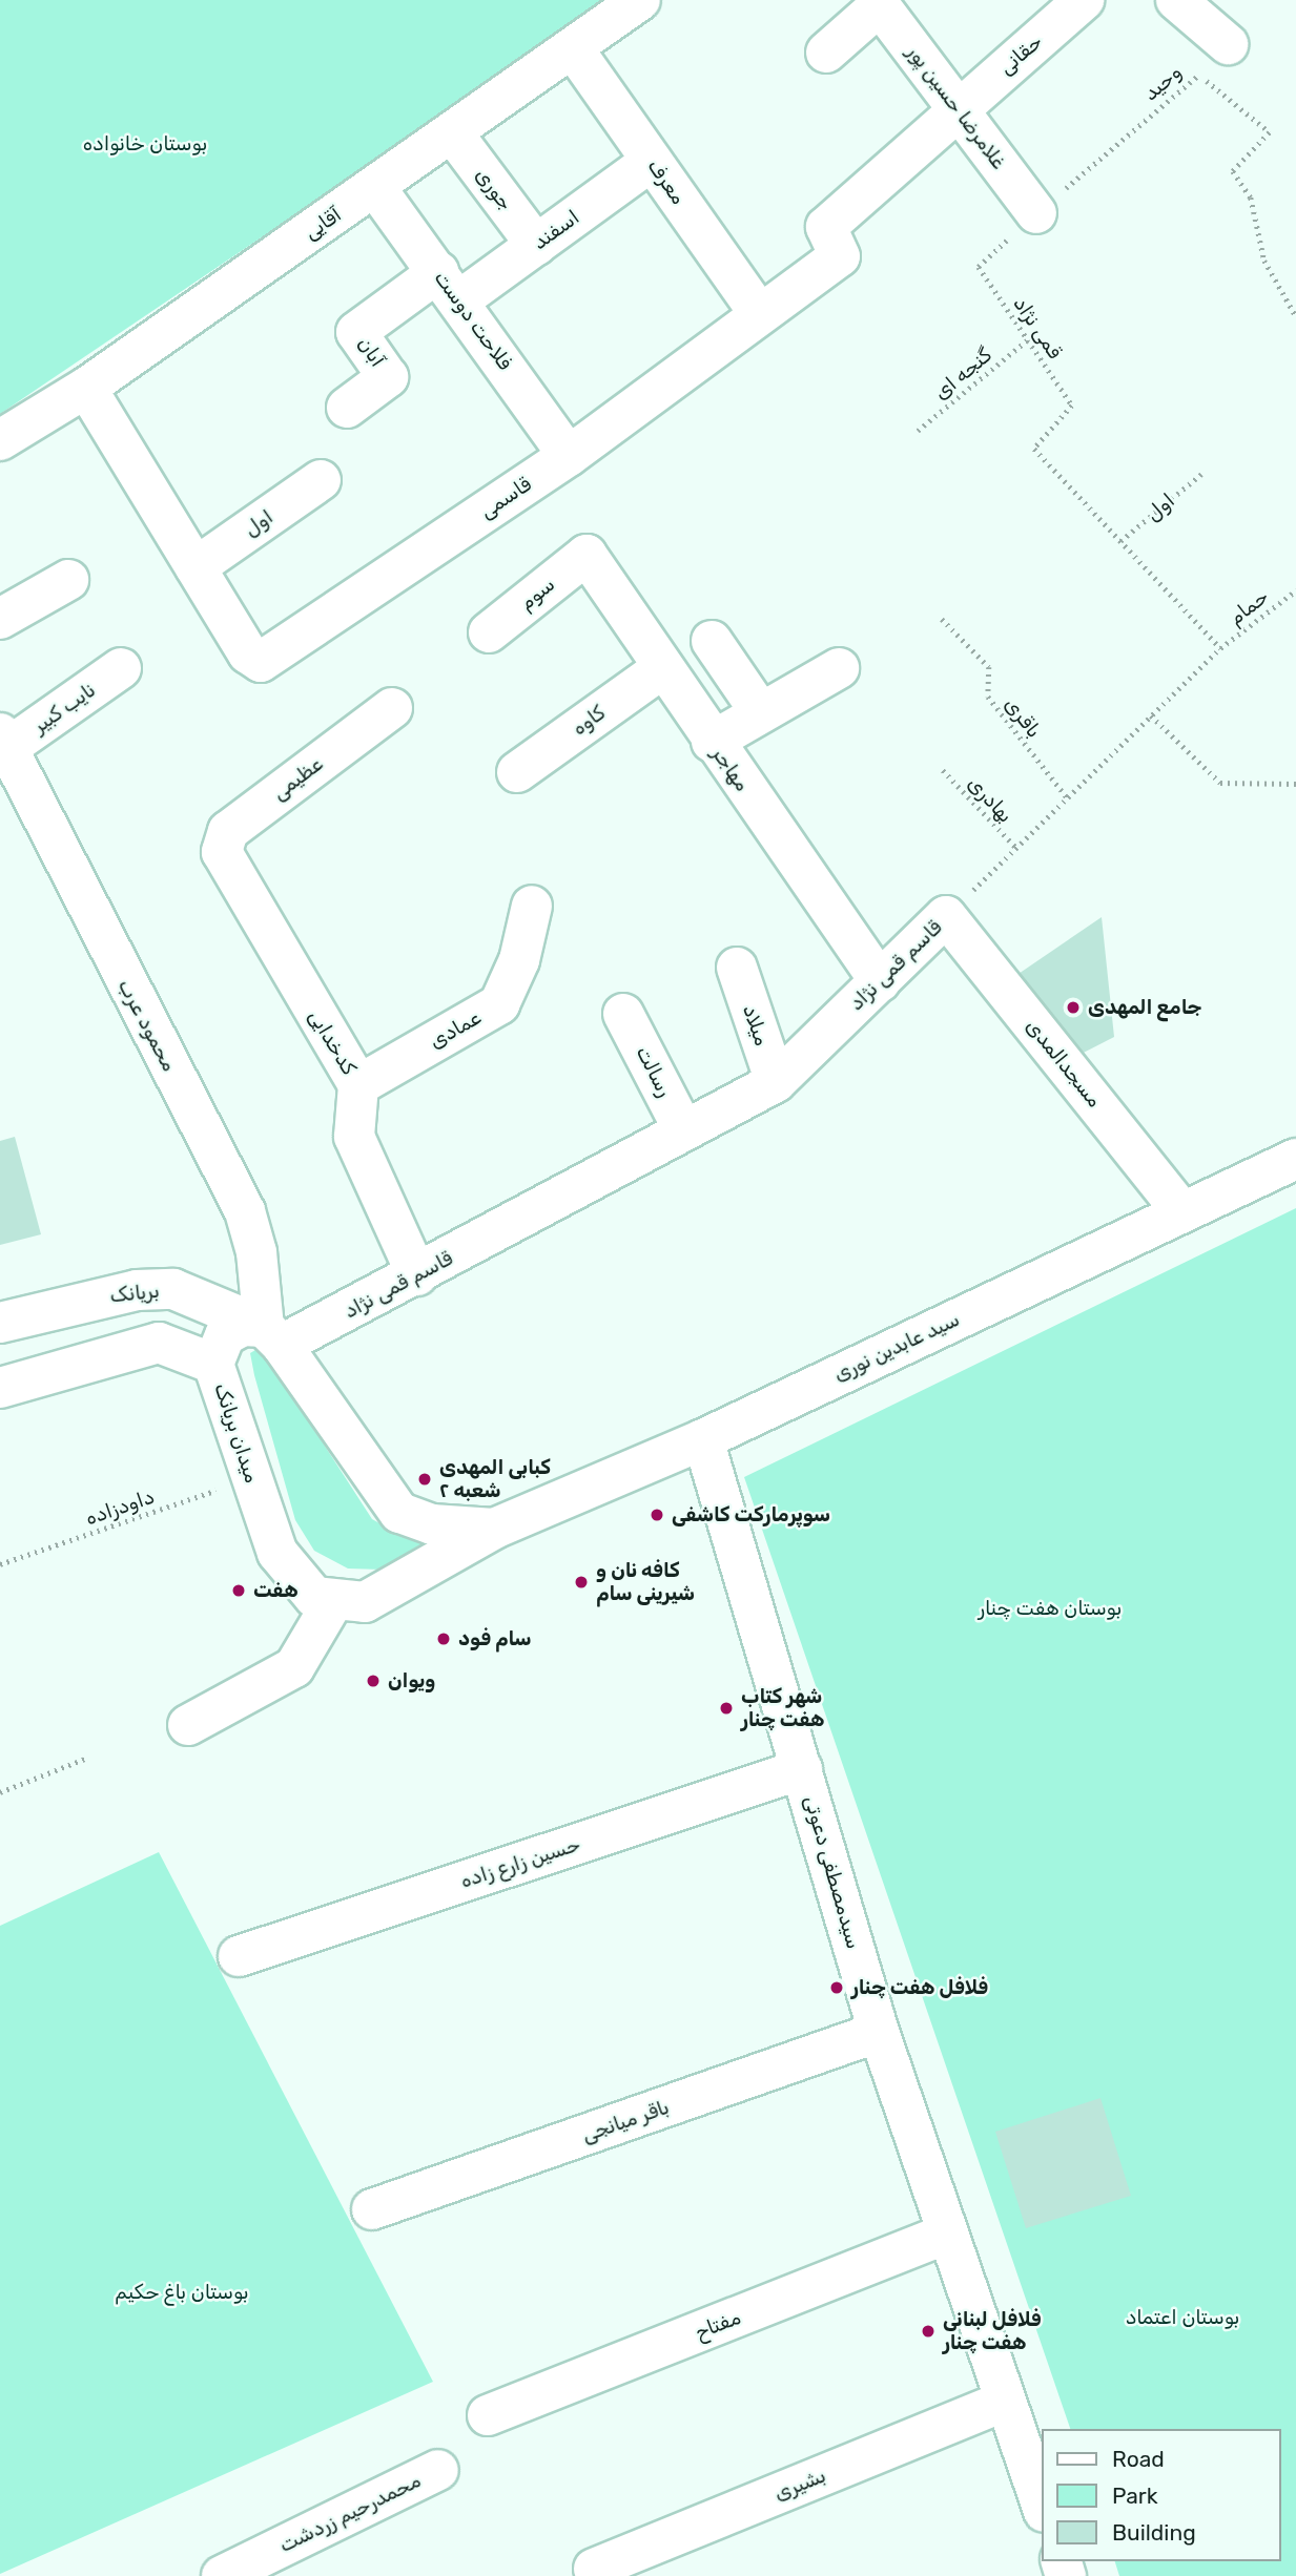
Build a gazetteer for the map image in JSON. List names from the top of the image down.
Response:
{
  "streets": {
    "street": [
      "حقانی",
      "غلامرضا حسین پور",
      "معرف",
      "جوری",
      "آقایی",
      "اسفند",
      "فلاحت دوست",
      "آبان",
      "قاسمی",
      "اول",
      "سوم",
      "نایب کبیر",
      "کاوه",
      "مهاجر",
      "عظیمی",
      "قاسم قمی نژاد",
      "محمود عرب",
      "میلاد",
      "عمادی",
      "کدخدایی",
      "مسجدالمدی",
      "رسالت",
      "بریانک",
      "سید عابدین نوری",
      "میدان بریانک",
      "حسین زارع زاده",
      "سیدمصطفی دعوتی",
      "باقر میانجی",
      "مفتاح",
      "بشیری",
      "محمدرحیم زردشت"
    ],
    "path": [
      "وحید",
      "قمی نژاد",
      "گنجه ای",
      "حمام",
      "باقری",
      "بهادری",
      "داودزاده"
    ]
  },
  "crossings": [
    ["حقانی", "غلامرضا حسین پور"],
    ["حقانی", "قاسمی"],
    ["وحید", "غلامرضا حسین پور"],
    ["غلامرضا حسین پور", "قاسمی"],
    ["معرف", "آقایی"],
    ["معرف", "اسفند"],
    ["معرف", "قاسمی"],
    ["جوری", "آقایی"],
    ["جوری", "اسفند"],
    ["آقایی", "فلاحت دوست"],
    ["آقایی", "قاسمی"],
    ["اسفند", "فلاحت دوست"],
    ["اسفند", "آبان"],
    ["فلاحت دوست", "آبان"],
    ["فلاحت دوست", "قاسمی"],
    ["قمی نژاد", "گنجه ای"],
    ["قمی نژاد", "اول"],
    ["قاسمی", "اول"],
    ["سوم", "مهاجر"],
    ["حمام", "قاسم قمی نژاد"],
    ["نایب کبیر", "محمود عرب"],
    ["باقری", "قاسم قمی نژاد"],
    ["کاوه", "مهاجر"],
    ["مهاجر", "قاسم قمی نژاد"],
    ["عظیمی", "کدخدایی"],
    ["بهادری", "قاسم قمی نژاد"],
    ["قاسم قمی نژاد", "محمود عرب"],
    ["قاسم قمی نژاد", "میلاد"],
    ["قاسم قمی نژاد", "کدخدایی"],
    ["قاسم قمی نژاد", "مسجدالمدی"],
    ["قاسم قمی نژاد", "رسالت"],
    ["قاسم قمی نژاد", "بریانک"],
    ["قاسم قمی نژاد", "میدان بریانک"],
    ["محمود عرب", "بریانک"],
    ["محمود عرب", "میدان بریانک"],
    ["عمادی", "کدخدایی"],
    ["مسجدالمدی", "سید عابدین نوری"],
    ["بریانک", "میدان بریانک"],
    ["سید عابدین نوری", "سیدمصطفی دعوتی"],
    ["میدان بریانک", "داودزاده"],
    ["حسین زارع زاده", "سیدمصطفی دعوتی"],
    ["سیدمصطفی دعوتی", "باقر میانجی"],
    ["سیدمصطفی دعوتی", "مفتاح"],
    ["سیدمصطفی دعوتی", "بشیری"]
  ],
  "parks": [
    "بوستان خانواده",
    "بوستان هفت چنار",
    "بوستان باغ حکیم",
    "بوستان اعتماد"
  ],
  "places": [
    "جامع المهدی",
    "کبابی المهدی شعبه ۲",
    "سوپرمارکت کاشفی",
    "کافه نان و شیرینی سام",
    "هفت",
    "سام فود",
    "ویوان",
    "شهر کتاب هفت چنار",
    "فلافل هفت چنار",
    "فلافل لبنانی هفت چنار"
  ],
  "legend": ["Road", "Park", "Building"]
}
